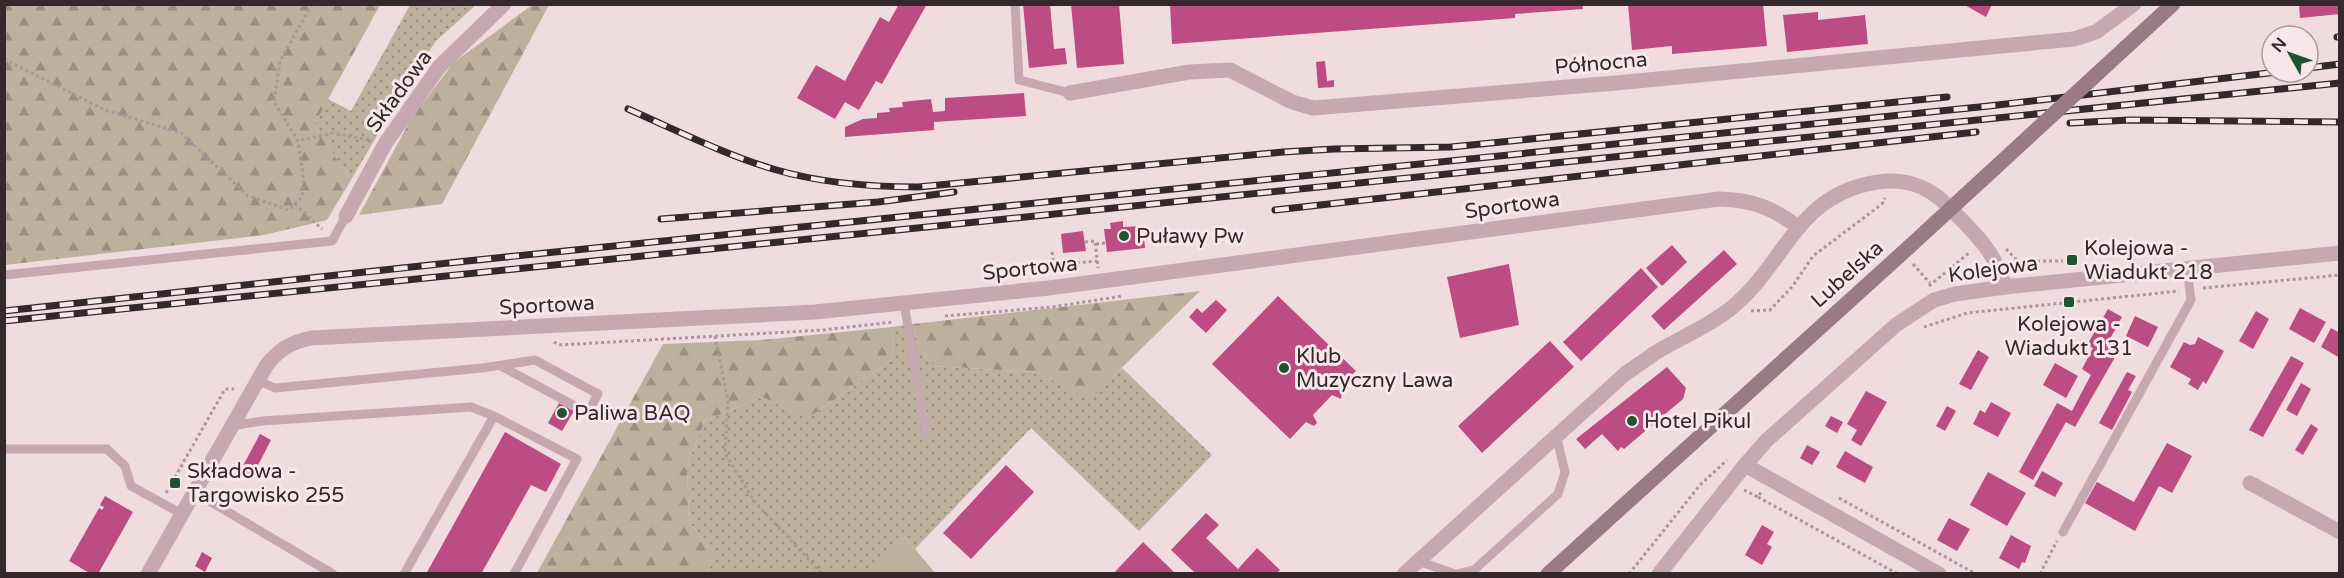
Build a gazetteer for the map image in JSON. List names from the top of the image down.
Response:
{
  "streets": {
    "main road": ["Lubelska"],
    "street": [
      "Północna",
      "Składowa",
      "Sportowa",
      "Kolejowa"
    ]
  },
  "places": {
    "other": [
      "Puławy Pw",
      "Klub Muzyczny Lawa",
      "Paliwa BAQ",
      "Hotel Pikul"
    ],
    "transit": ["Kolejowa - Wiadukt 218", "Kolejowa - Wiadukt 131", "Składowa - Targowisko 255"]
  },
  "north": "top left"
}
